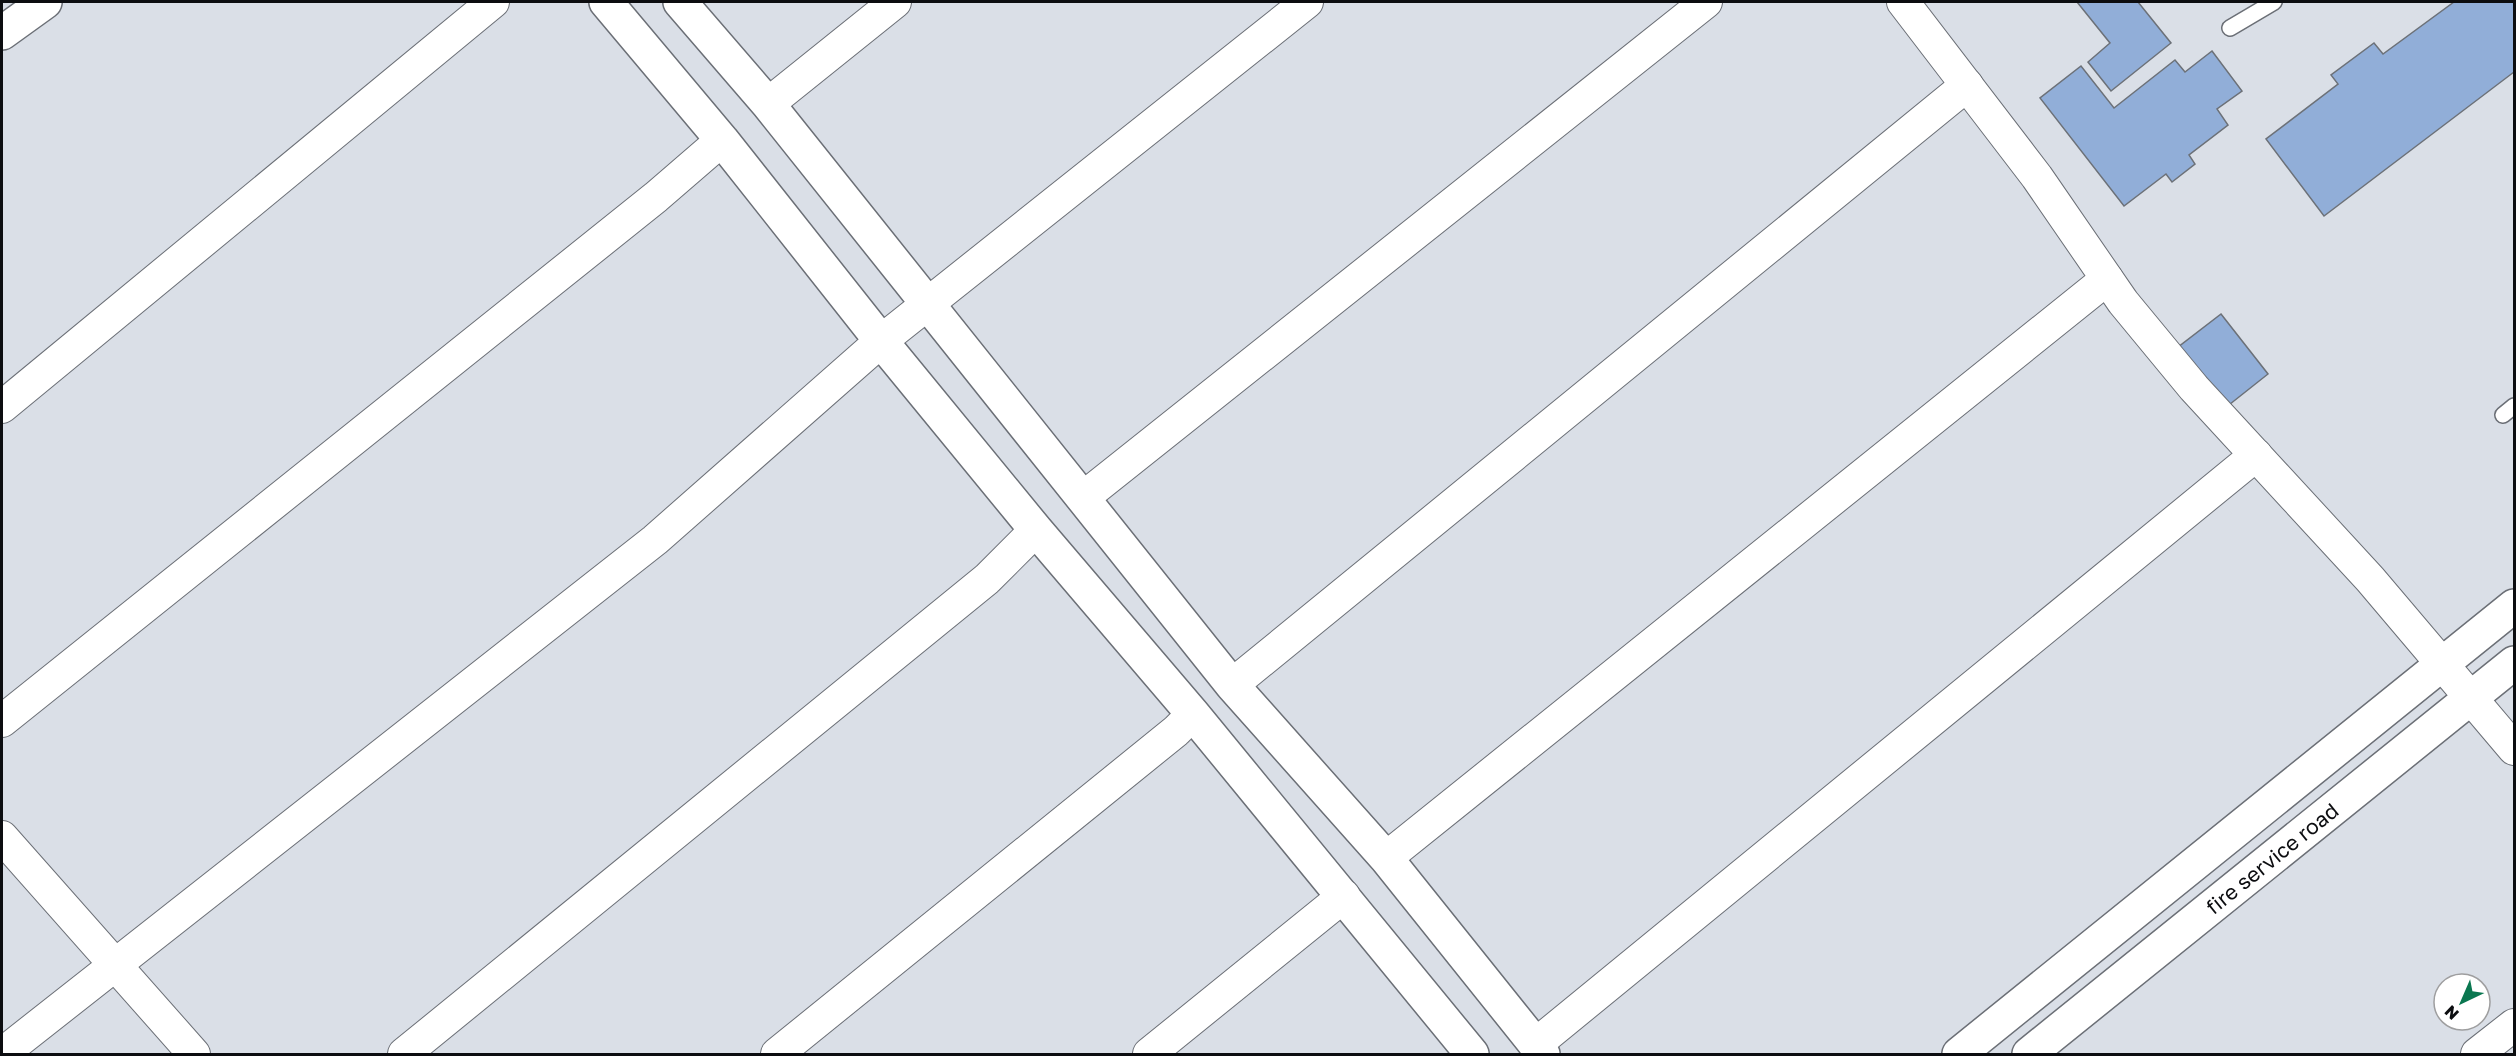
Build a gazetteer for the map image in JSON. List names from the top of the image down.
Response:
{
  "streets": {
    "main road": ["fire service road"]
  },
  "north": "bottom left"
}
